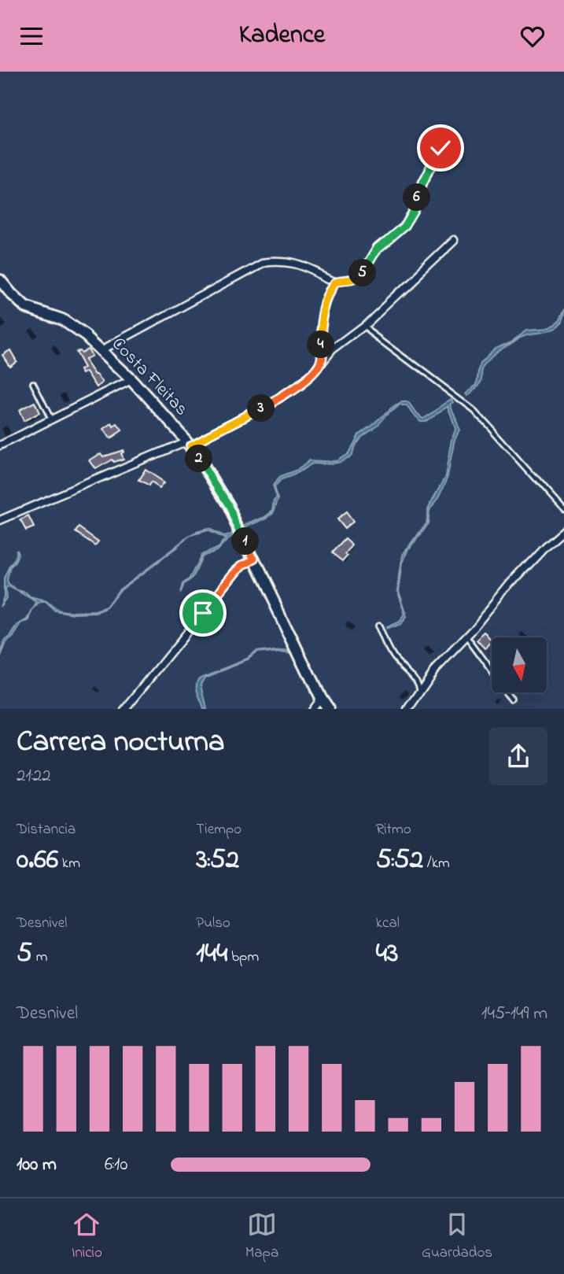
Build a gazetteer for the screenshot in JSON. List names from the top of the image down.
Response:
{
  "streets": {
    "main road": ["Costa Fleitas"]
  },
  "north": "bottom",
  "page": {
    "header": "Kadence",
    "pins": [
      "6",
      "5",
      "4",
      "3",
      "2",
      "1"
    ],
    "heading": ["Carrera nocturna", "21:22"],
    "stats": [
      ["Distancia", "0.66 km"],
      ["Tiempo", "3:52"],
      ["Ritmo", "5:52 /km"],
      ["Desnivel", "5 m"],
      ["Pulso", "144 bpm"],
      ["kcal", "43"]
    ],
    "chart": ["Desnivel", "145–149 m"],
    "list": [
      {
        "name": "100 m",
        "note": "6:10"
      }
    ],
    "tabs": ["Inicio", "Mapa", "Guardados"]
  }
}
